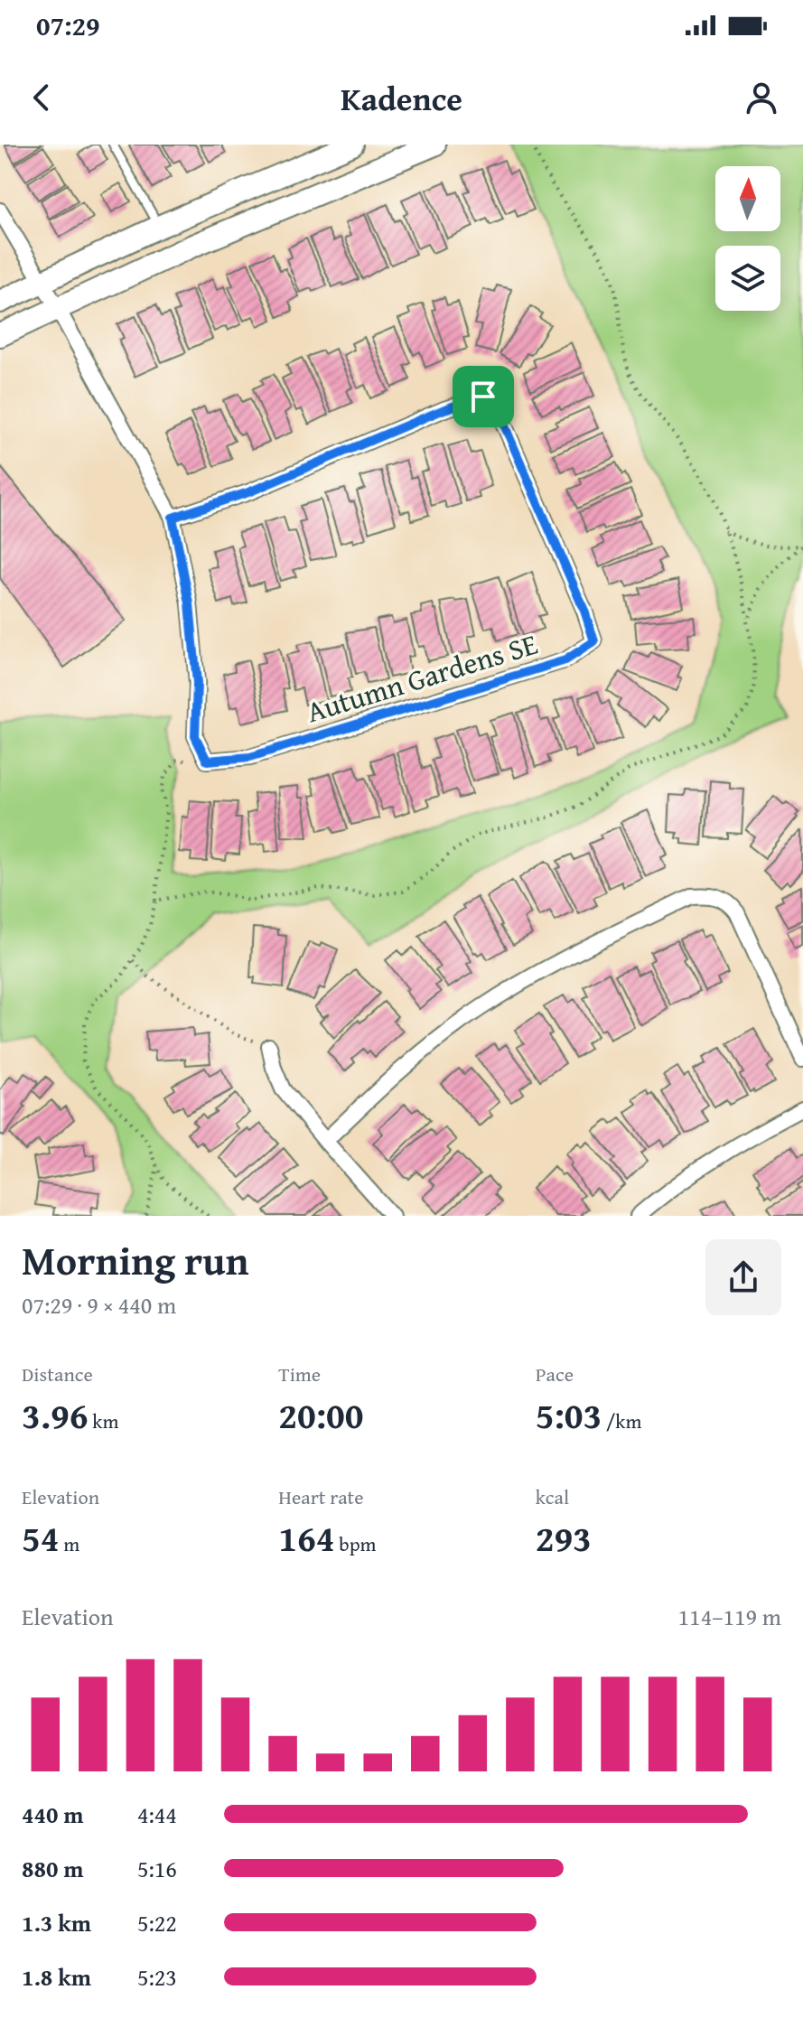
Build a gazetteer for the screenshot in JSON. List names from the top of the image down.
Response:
{
  "streets": {
    "street": ["Autumn Gardens SE"]
  },
  "north": "top",
  "page": {
    "status": "07:29",
    "header": "Kadence",
    "heading": ["Morning run", "07:29 · 9 × 440 m"],
    "stats": [
      ["Distance", "3.96 km"],
      ["Time", "20:00"],
      ["Pace", "5:03 /km"],
      ["Elevation", "54 m"],
      ["Heart rate", "164 bpm"],
      ["kcal", "293"]
    ],
    "chart": ["Elevation", "114–119 m"],
    "list": [
      {
        "name": "440 m",
        "note": "4:44"
      },
      {
        "name": "880 m",
        "note": "5:16"
      },
      {
        "name": "1.3 km",
        "note": "5:22"
      },
      {
        "name": "1.8 km",
        "note": "5:23"
      }
    ]
  }
}
